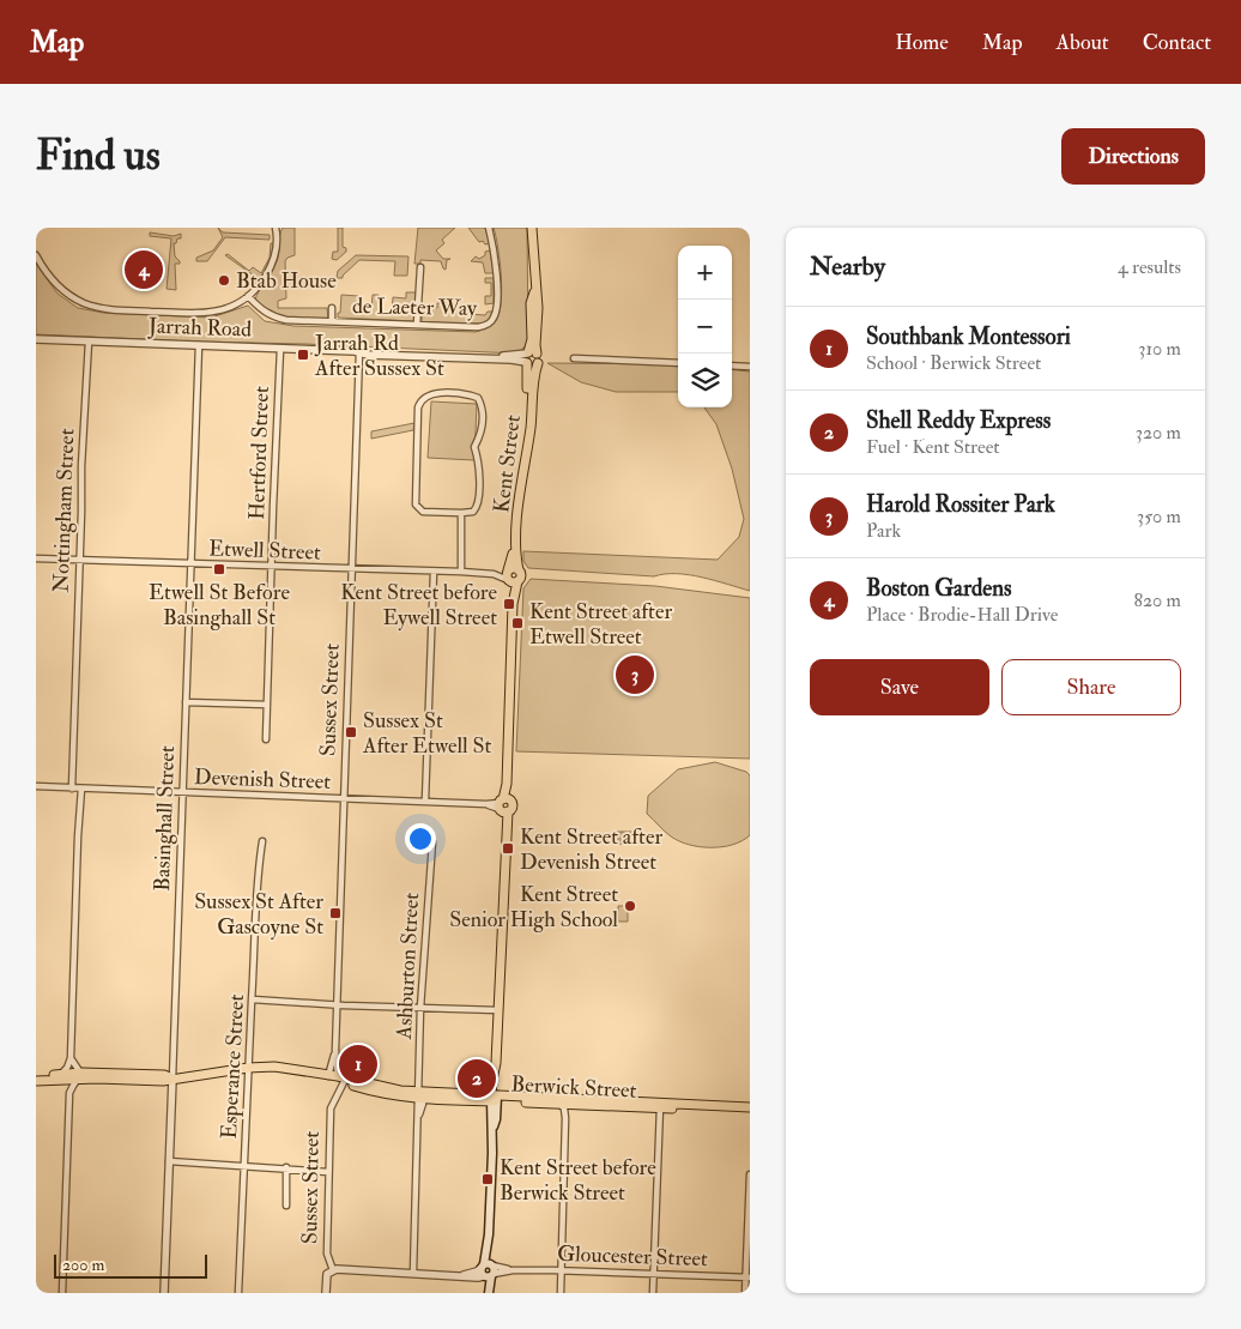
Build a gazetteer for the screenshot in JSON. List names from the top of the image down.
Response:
{
  "streets": {
    "main road": ["Kent Street", "Berwick Street"],
    "street": [
      "de Laeter Way",
      "Jarrah Road",
      "Hertford Street",
      "Nottingham Street",
      "Etwell Street",
      "Sussex Street",
      "Devenish Street",
      "Basinghall Street",
      "Ashburton Street",
      "Esperance Street",
      "Gloucester Street"
    ]
  },
  "crossings": [
    ["Jarrah Road", "Hertford Street"],
    ["Jarrah Road", "Kent Street"],
    ["Jarrah Road", "Nottingham Street"],
    ["Jarrah Road", "Sussex Street"],
    ["Jarrah Road", "Basinghall Street"],
    ["Hertford Street", "Etwell Street"],
    ["Kent Street", "Etwell Street"],
    ["Kent Street", "Devenish Street"],
    ["Kent Street", "Berwick Street"],
    ["Kent Street", "Gloucester Street"],
    ["Nottingham Street", "Etwell Street"],
    ["Nottingham Street", "Devenish Street"],
    ["Etwell Street", "Sussex Street"],
    ["Etwell Street", "Basinghall Street"],
    ["Sussex Street", "Devenish Street"],
    ["Sussex Street", "Berwick Street"],
    ["Sussex Street", "Gloucester Street"],
    ["Devenish Street", "Basinghall Street"],
    ["Basinghall Street", "Berwick Street"],
    ["Ashburton Street", "Berwick Street"],
    ["Ashburton Street", "Gloucester Street"],
    ["Esperance Street", "Berwick Street"]
  ],
  "places": {
    "other": ["Btab House", "Kent Street Senior High School"],
    "transit": [
      "Jarrah Rd After Sussex St",
      "Etwell St Before Basinghall St",
      "Kent Street before Eywell Street",
      "Kent Street after Etwell Street",
      "Sussex St After Etwell St",
      "Kent Street after Devenish Street",
      "Sussex St After Gascoyne St",
      "Kent Street before Berwick Street"
    ]
  },
  "scale_bar": "200 m",
  "page": {
    "header": "Map",
    "nav": [
      "Home",
      "Map",
      "About",
      "Contact"
    ],
    "buttons": [
      "Directions",
      ["Save", "Share"]
    ],
    "title": "Find us",
    "heading": ["Nearby", "4 results"],
    "map_buttons": ["+", "−"],
    "pins": [
      "4",
      "3",
      "1",
      "2"
    ],
    "list": [
      {
        "mark": "1",
        "name": "Southbank Montessori",
        "note": "School · Berwick Street",
        "value": "310 m"
      },
      {
        "mark": "2",
        "name": "Shell Reddy Express",
        "note": "Fuel · Kent Street",
        "value": "320 m"
      },
      {
        "mark": "3",
        "name": "Harold Rossiter Park",
        "note": "Park",
        "value": "350 m"
      },
      {
        "mark": "4",
        "name": "Boston Gardens",
        "note": "Place · Brodie-Hall Drive",
        "value": "820 m"
      }
    ],
    "scale": "200 m"
  }
}
